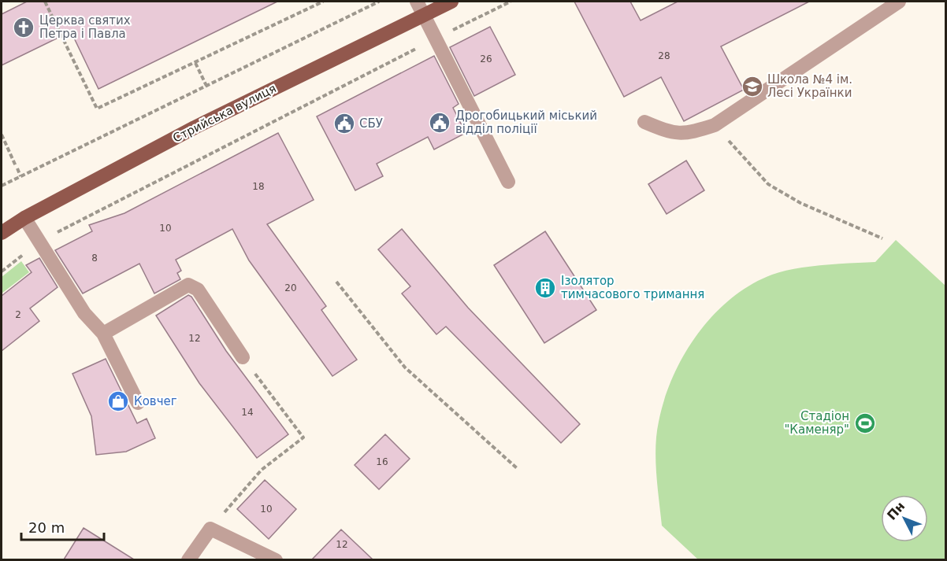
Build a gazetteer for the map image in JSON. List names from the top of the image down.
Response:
{
  "streets": {
    "main road": ["Стрийська вулиця"]
  },
  "places": {
    "church": ["Церква святих Петра і Павла"],
    "school or university": ["Школа №4 ім. Лесі Українки"],
    "public building": ["Дрогобицький міський відділ поліції", "СБУ"],
    "building": ["Ізолятор тимчасового тримання"],
    "shop": ["Ковчег"],
    "sports": ["Стадіон \"Каменяр\""]
  },
  "house_numbers": [
    "28",
    "26",
    "18",
    "10",
    "8",
    "20",
    "2",
    "12",
    "14",
    "16",
    "10",
    "12"
  ],
  "scale_bar": "20 m",
  "north": "top left"
}
